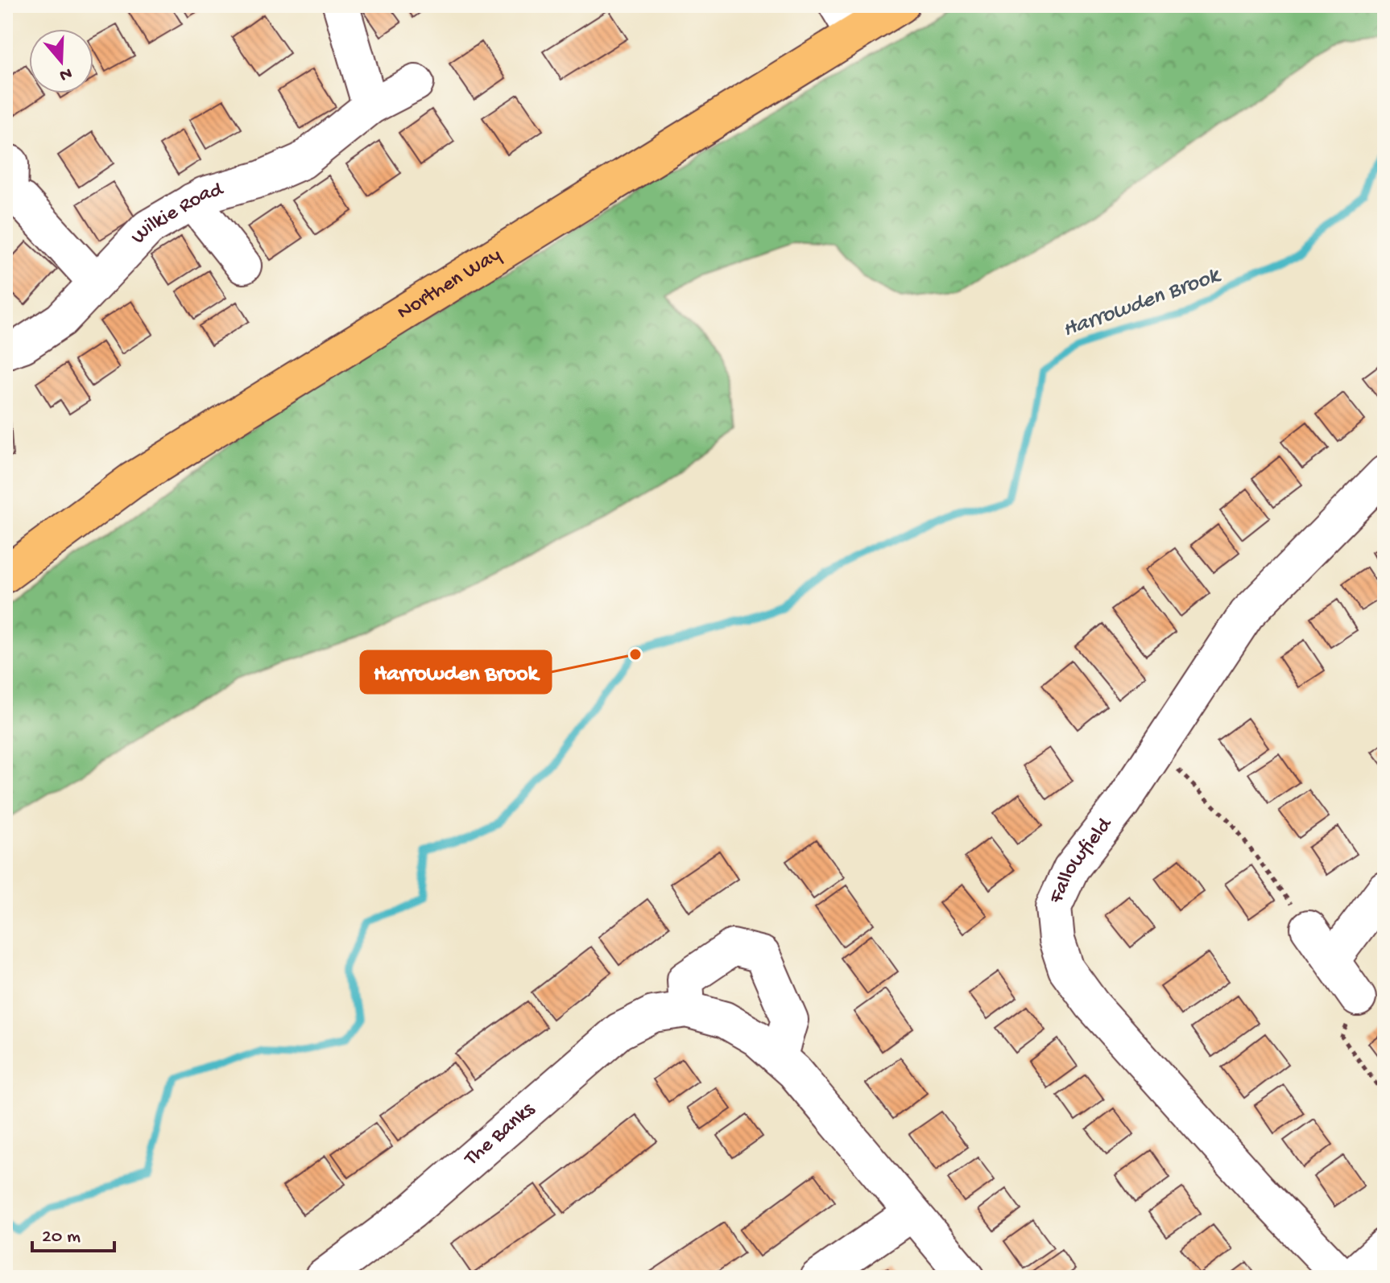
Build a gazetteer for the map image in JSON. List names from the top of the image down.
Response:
{
  "streets": {
    "main road": ["Northen Way"],
    "street": ["Wilkie Road", "Fallowfield", "The Banks"]
  },
  "water": ["Harrowden Brook"],
  "places": ["Harrowden Brook"],
  "scale_bar": "20 m",
  "north": "bottom"
}
